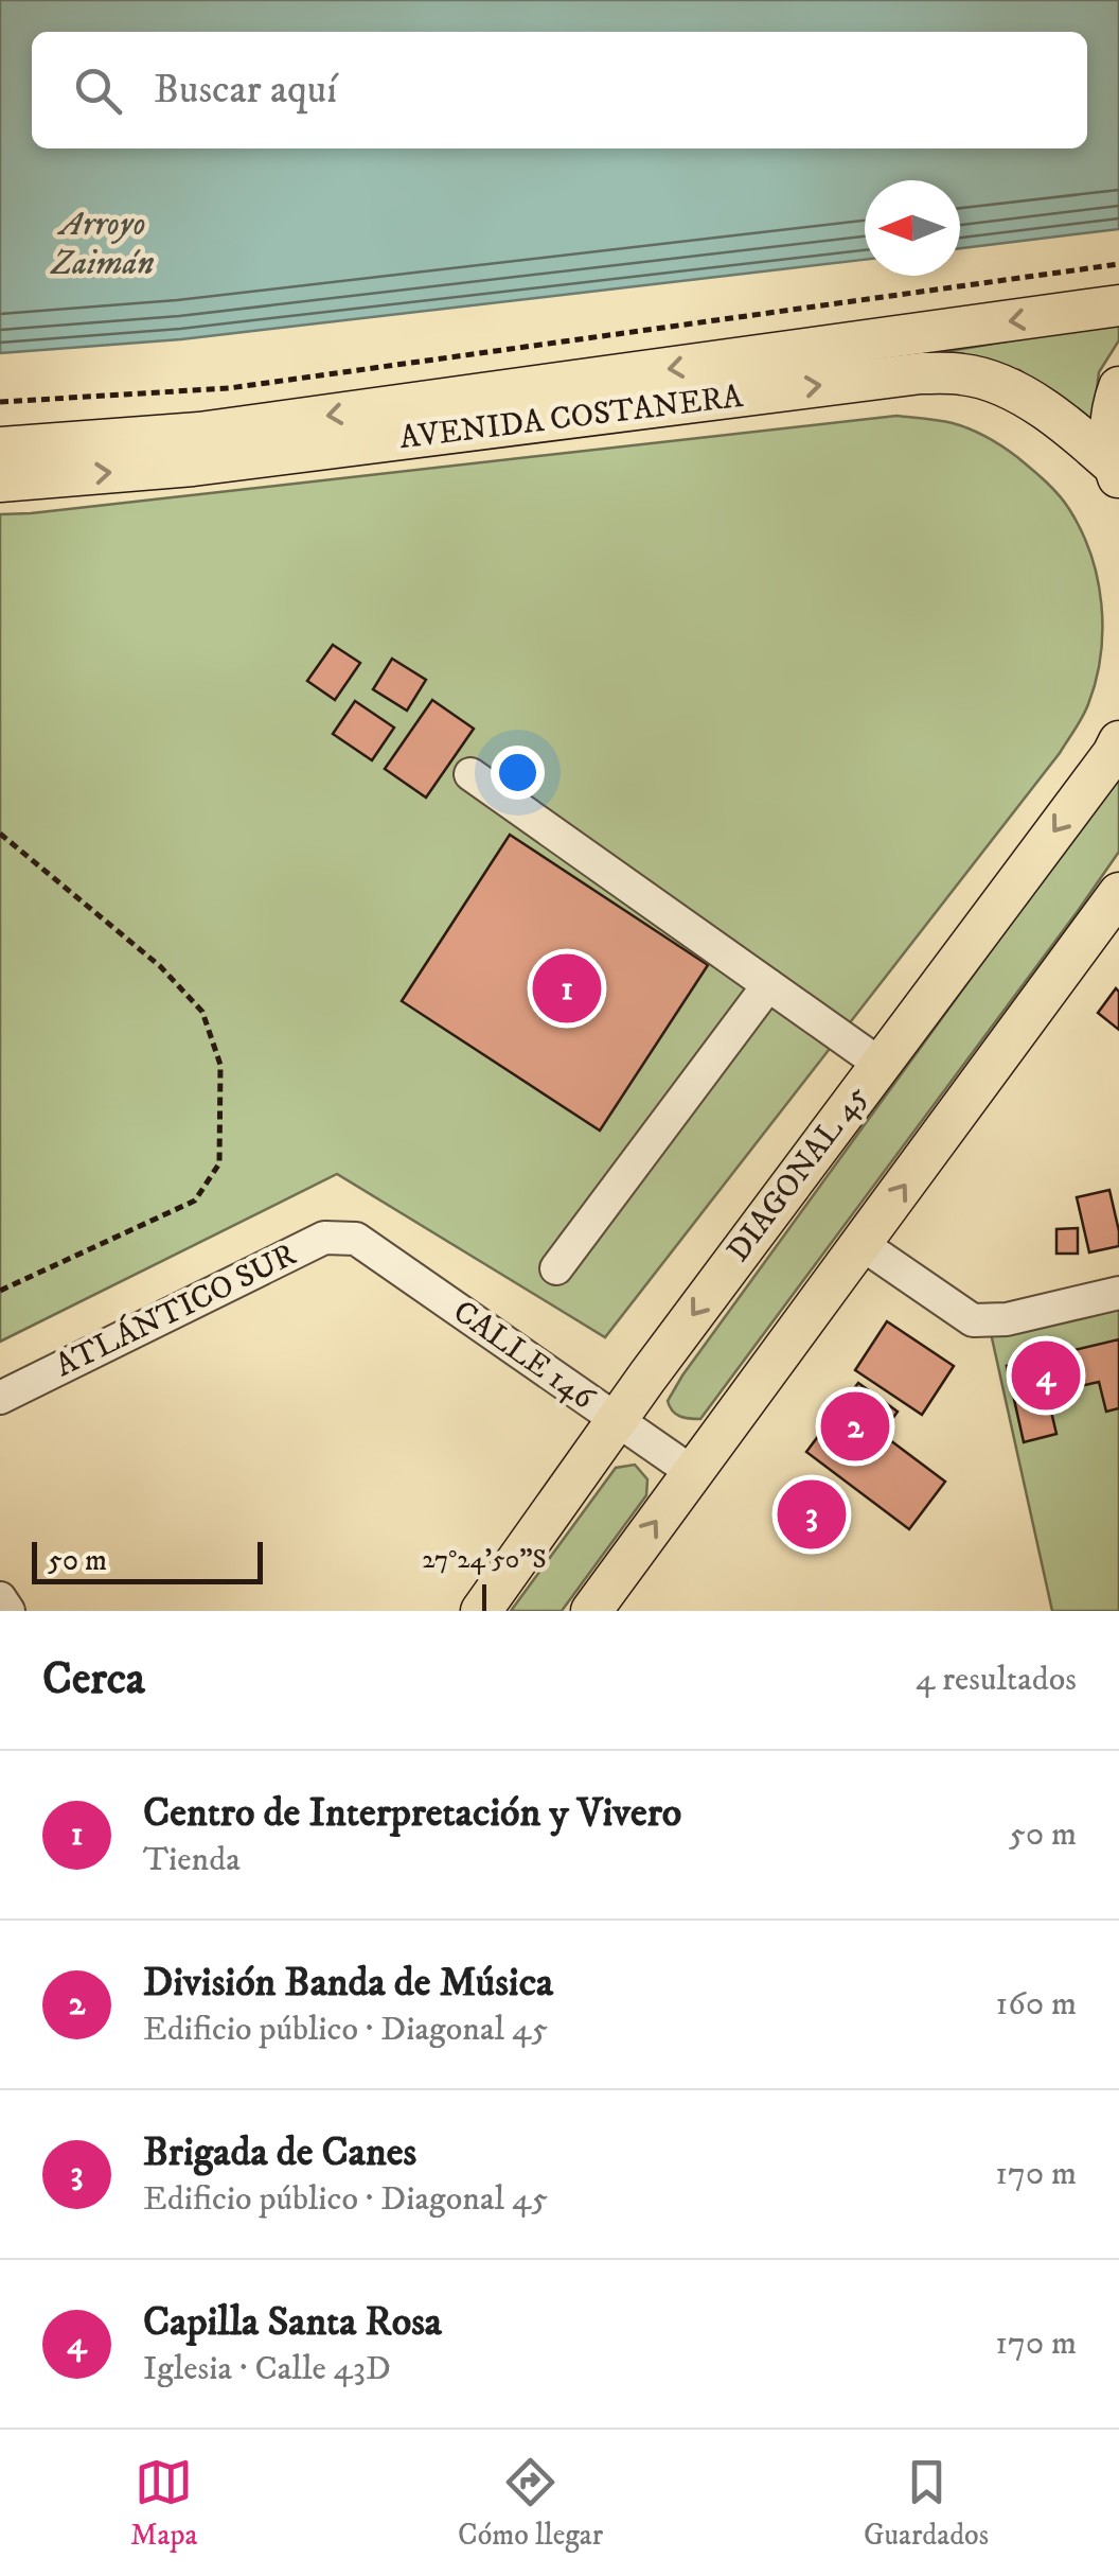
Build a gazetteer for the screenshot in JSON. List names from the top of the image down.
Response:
{
  "streets": {
    "main road": ["AVENIDA COSTANERA", "DIAGONAL 45"],
    "street": ["ATLÁNTICO SUR", "CALLE 146"]
  },
  "crossings": [
    ["DIAGONAL 45", "CALLE 146"],
    ["ATLÁNTICO SUR", "CALLE 146"]
  ],
  "water": ["Arroyo Zaimán"],
  "scale_bar": "50 m",
  "north": "left",
  "page": {
    "search": "Buscar aquí",
    "pins": [
      "1",
      "4",
      "2",
      "3"
    ],
    "scale": "50 m",
    "heading": ["Cerca", "4 resultados"],
    "list": [
      {
        "mark": "1",
        "name": "Centro de Interpretación y Vivero",
        "note": "Tienda",
        "value": "50 m"
      },
      {
        "mark": "2",
        "name": "División Banda de Música",
        "note": "Edificio público · Diagonal 45",
        "value": "160 m"
      },
      {
        "mark": "3",
        "name": "Brigada de Canes",
        "note": "Edificio público · Diagonal 45",
        "value": "170 m"
      },
      {
        "mark": "4",
        "name": "Capilla Santa Rosa",
        "note": "Iglesia · Calle 43D",
        "value": "170 m"
      }
    ],
    "nav": ["Mapa", "Cómo llegar", "Guardados"]
  },
  "coordinates": ["27°24'50\"S"]
}
